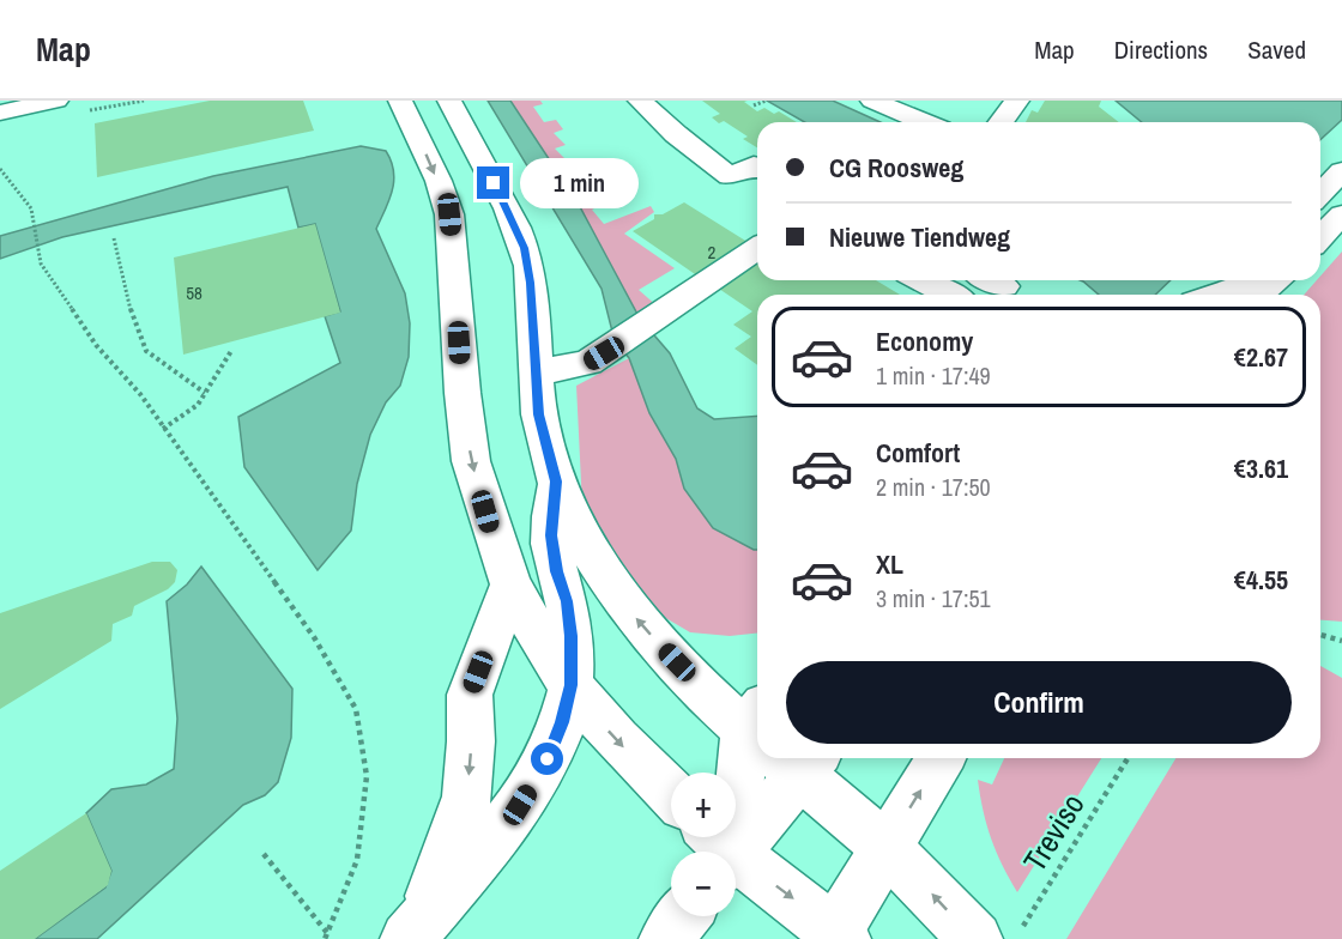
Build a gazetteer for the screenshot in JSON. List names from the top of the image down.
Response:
{
  "streets": {
    "path": ["Treviso"]
  },
  "house_numbers": ["2", "58"],
  "page": {
    "header": "Map",
    "nav": ["Map", "Directions", "Saved"],
    "banner": ["CG Roosweg", "Nieuwe Tiendweg"],
    "bubble": "1 min",
    "list": [
      {
        "name": "Economy",
        "note": "1 min · 17:49",
        "value": "€2.67"
      },
      {
        "name": "Comfort",
        "note": "2 min · 17:50",
        "value": "€3.61"
      },
      {
        "name": "XL",
        "note": "3 min · 17:51",
        "value": "€4.55"
      }
    ],
    "buttons": "Confirm",
    "map_buttons": ["+", "−"]
  }
}
